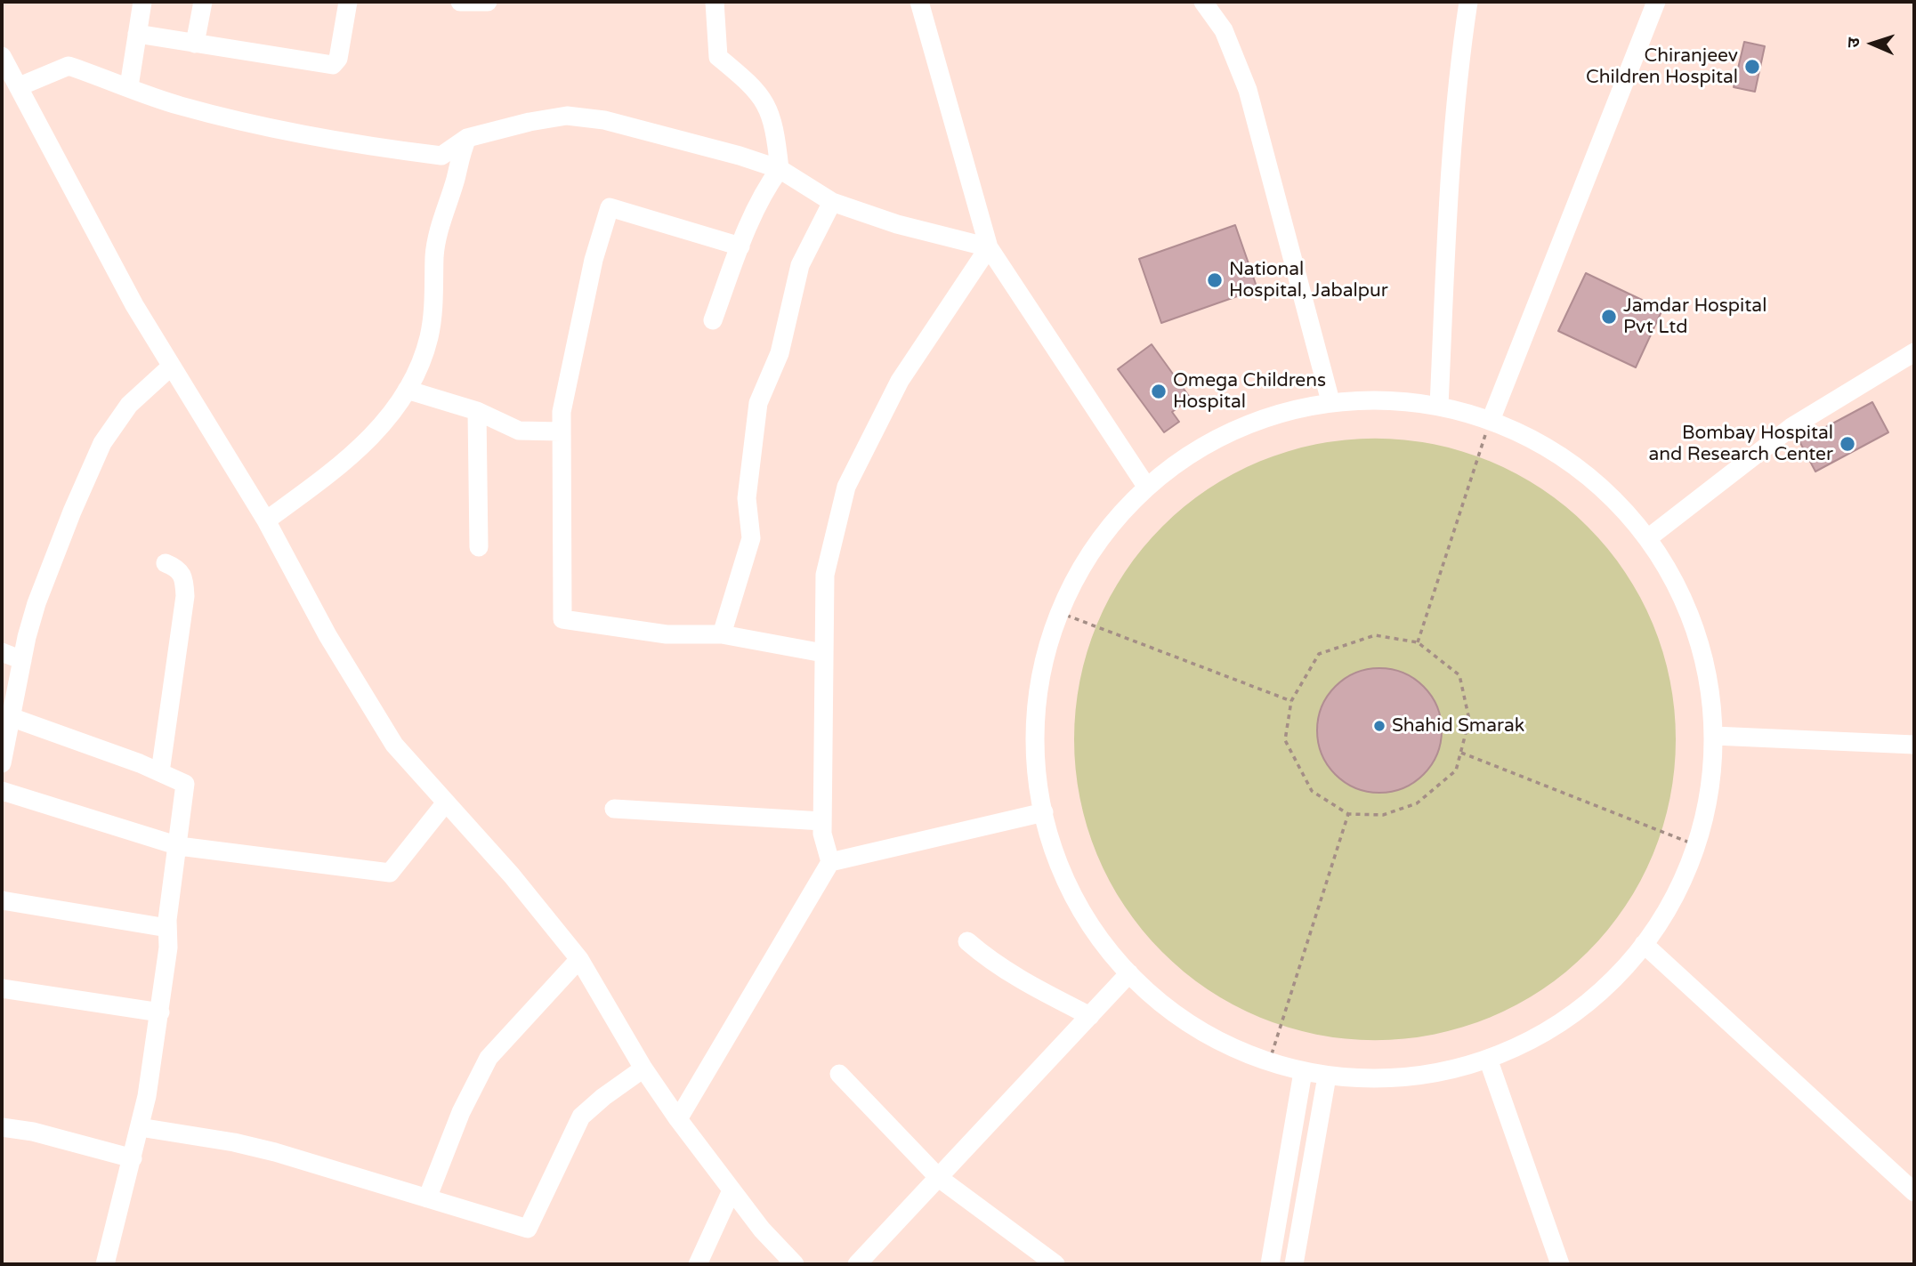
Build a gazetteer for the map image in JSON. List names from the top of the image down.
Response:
{
  "places": [
    "Chiranjeev Children Hospital",
    "National Hospital, Jabalpur",
    "Jamdar Hospital Pvt Ltd",
    "Omega Childrens Hospital",
    "Bombay Hospital and Research Center",
    "Shahid Smarak"
  ],
  "north": "left"
}
